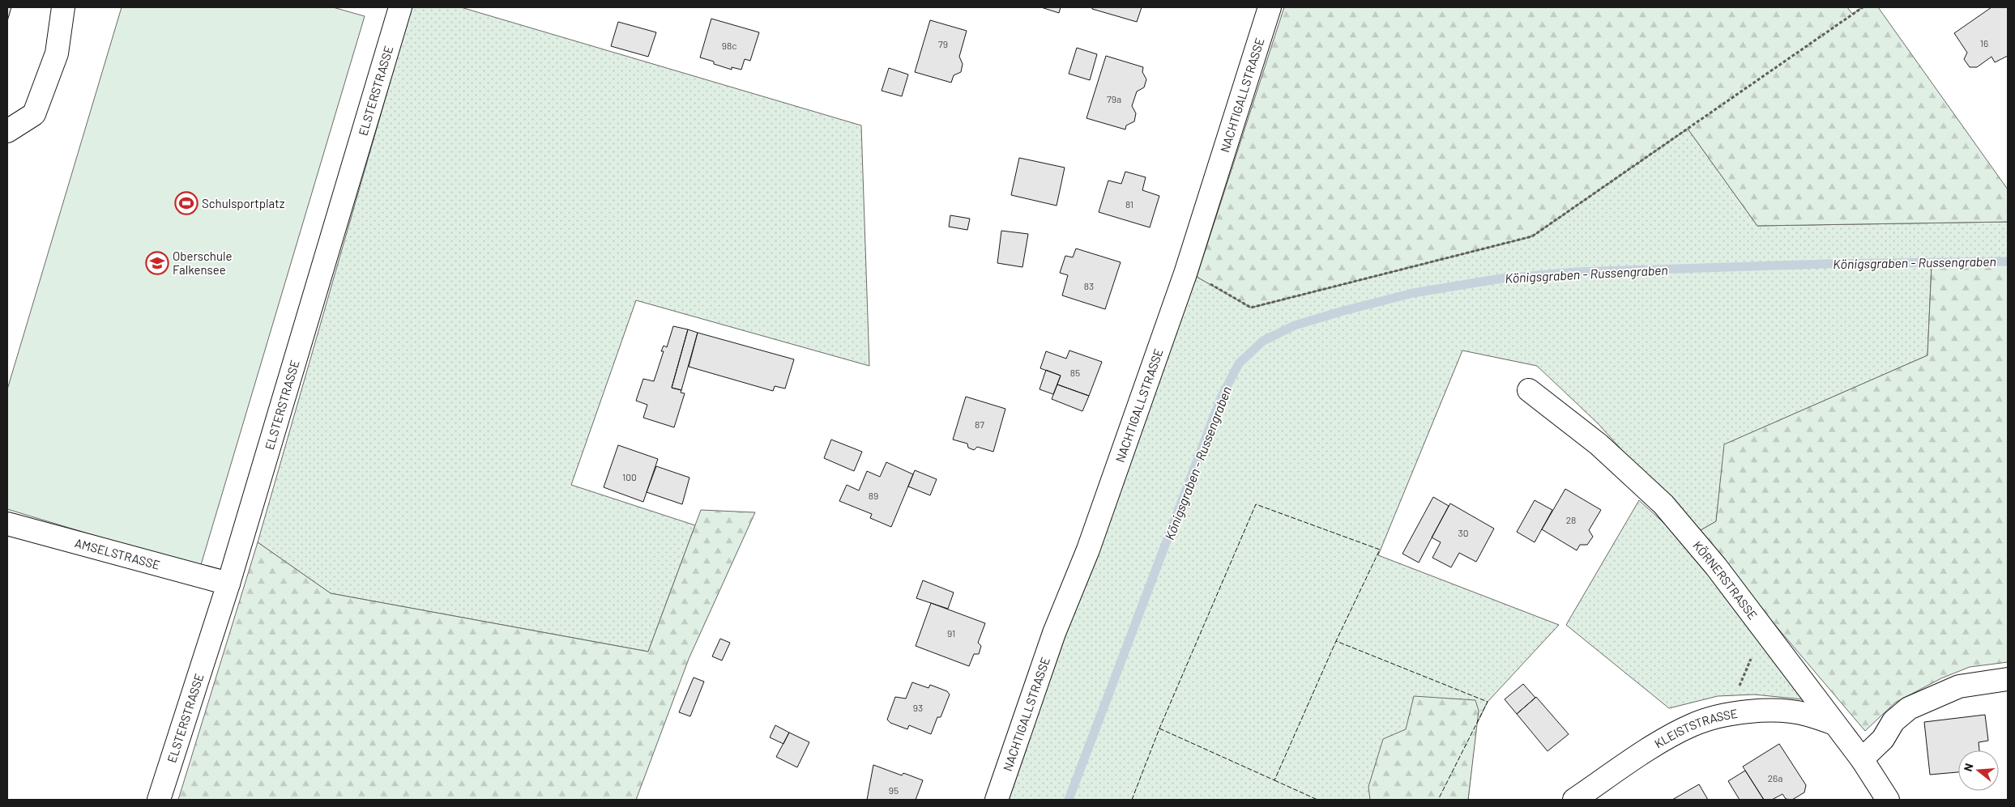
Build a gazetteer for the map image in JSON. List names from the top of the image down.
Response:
{
  "streets": {
    "street": [
      "ELSTERSTRASSE",
      "NACHTIGALLSTRASSE",
      "AMSELSTRASSE",
      "KÖRNERSTRASSE",
      "KLEISTSTRASSE"
    ]
  },
  "crossings": [
    ["ELSTERSTRASSE", "AMSELSTRASSE"],
    ["KÖRNERSTRASSE", "KLEISTSTRASSE"]
  ],
  "water": ["Königsgraben - Russengraben"],
  "places": {
    "sports": ["Schulsportplatz"],
    "school or university": ["Oberschule Falkensee"]
  },
  "house_numbers": [
    "16",
    "79",
    "98c",
    "79a",
    "81",
    "83",
    "85",
    "87",
    "100",
    "89",
    "28",
    "30",
    "91",
    "93",
    "26a",
    "95"
  ],
  "north": "left"
}
